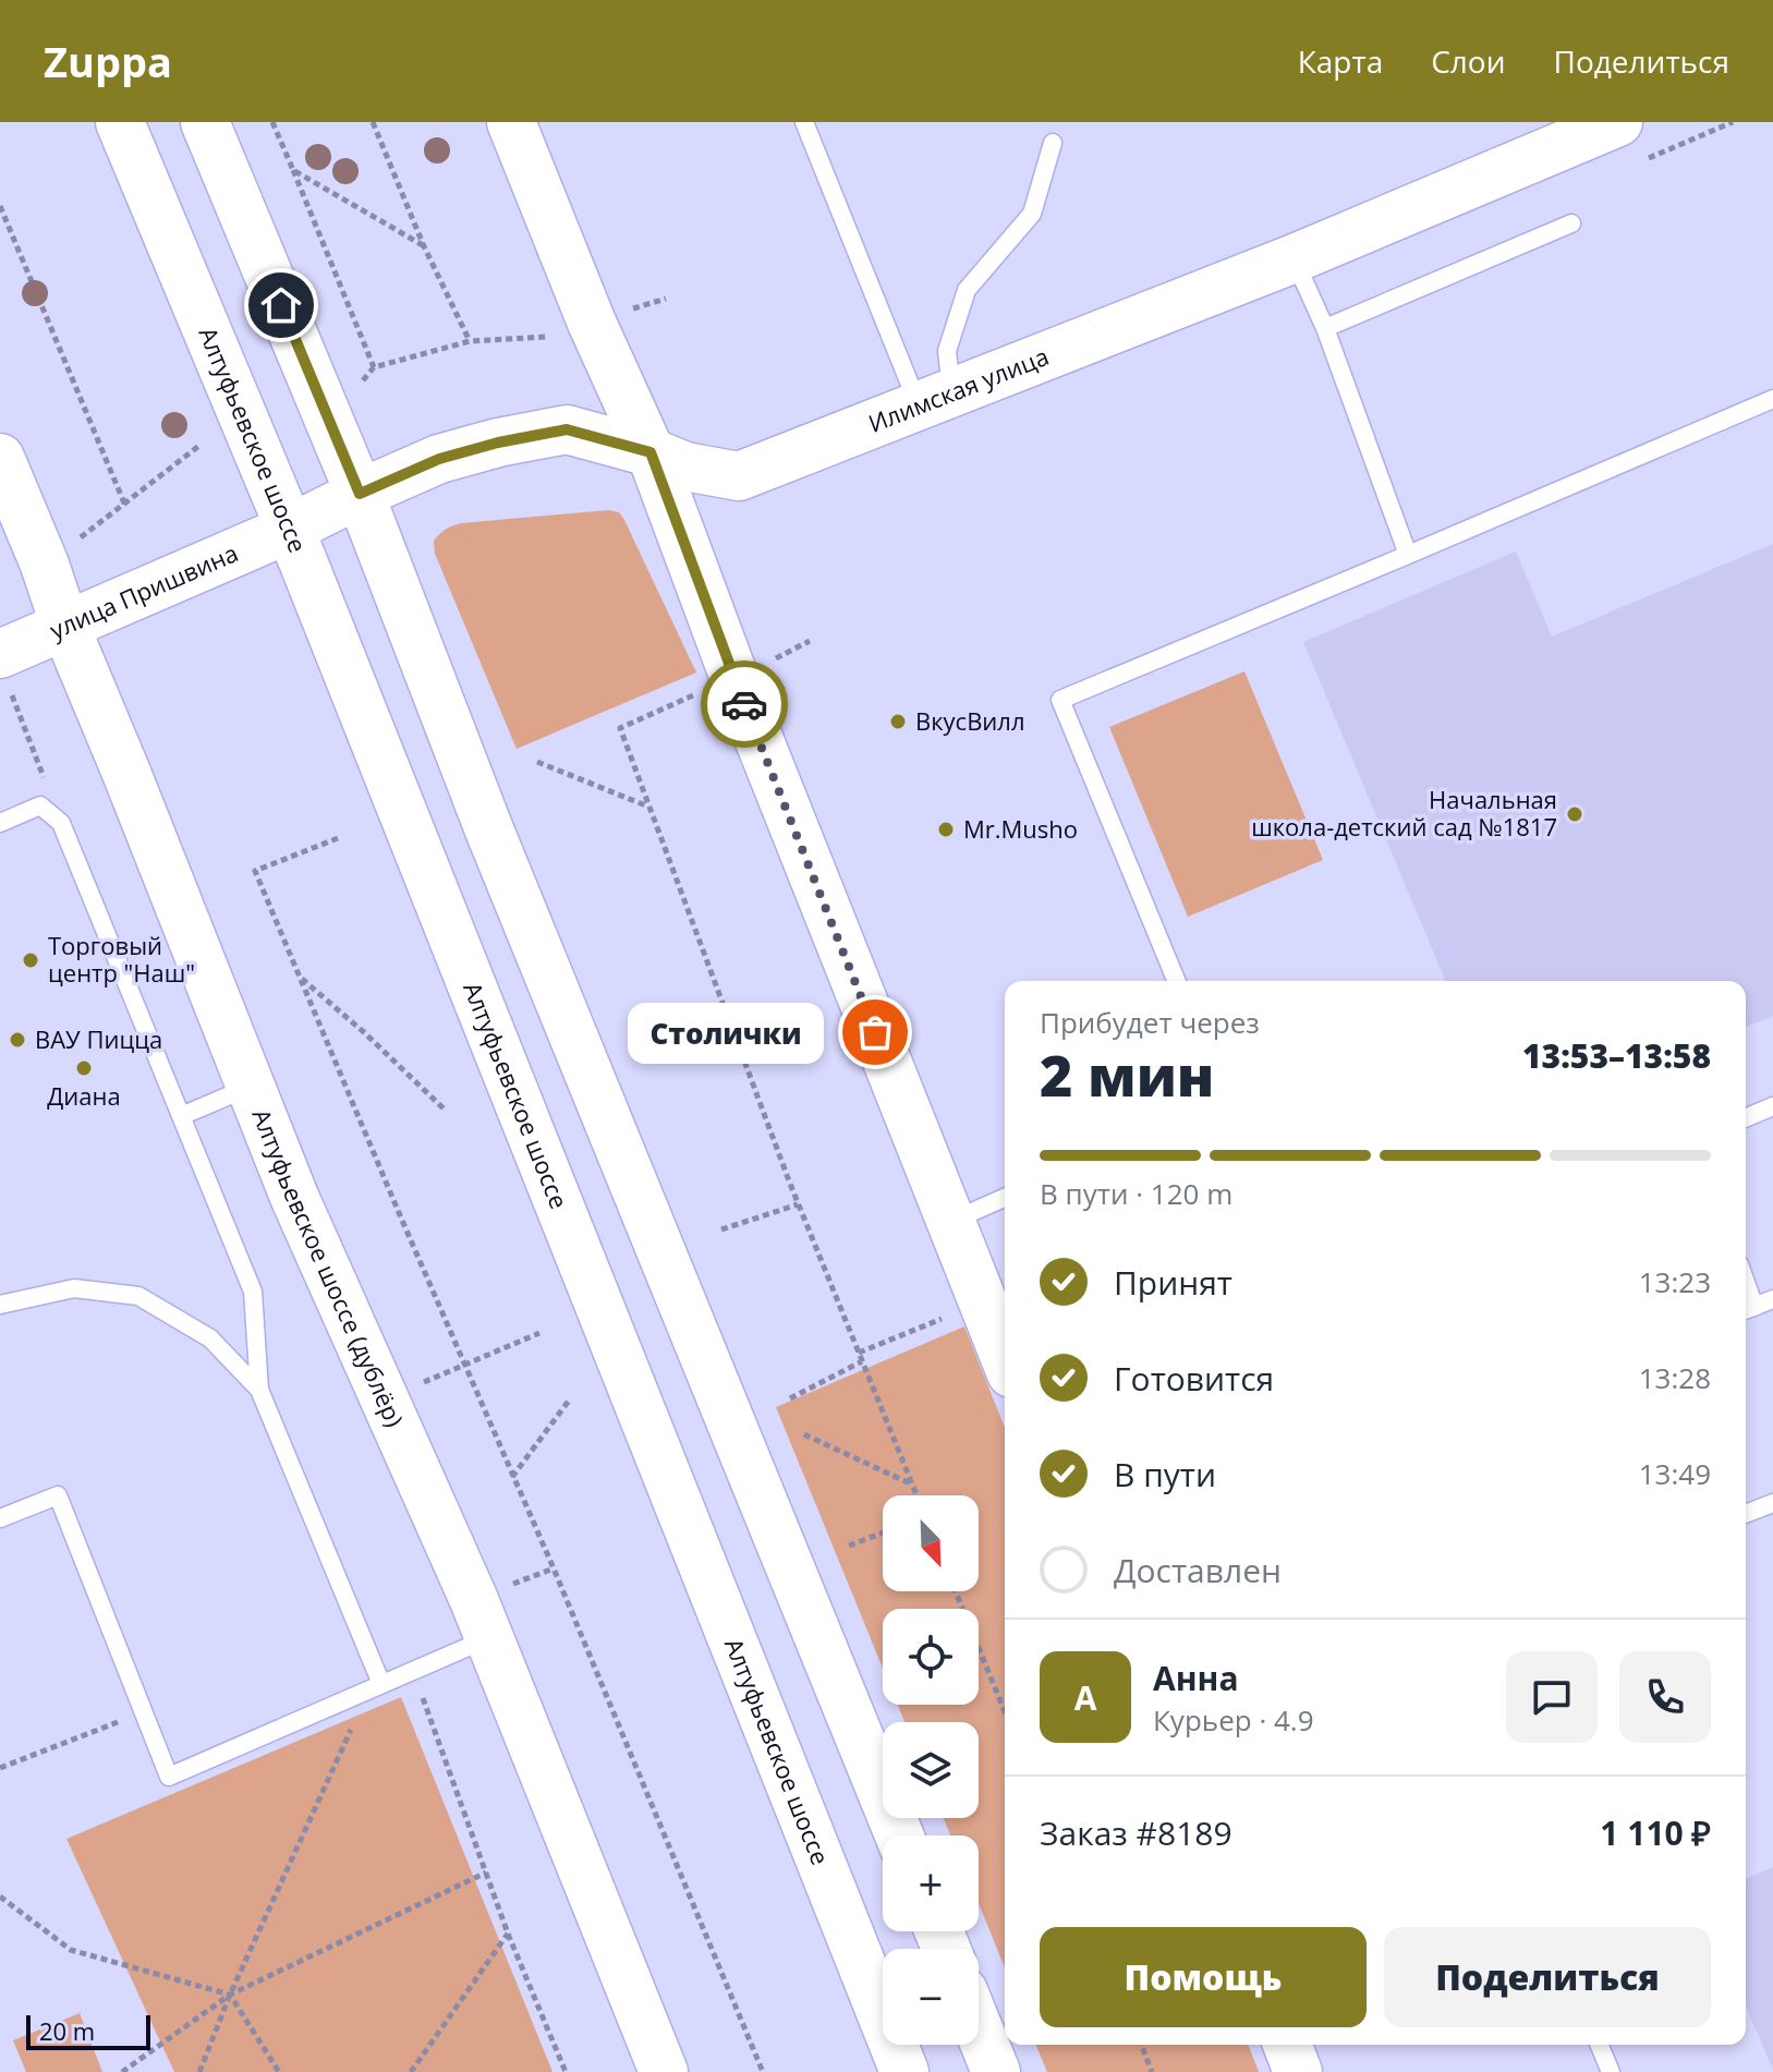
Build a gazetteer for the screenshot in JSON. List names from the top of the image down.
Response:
{
  "streets": {
    "main road": [
      "Илимская улица",
      "Алтуфьевское шоссе",
      "улица Пришвина",
      "Алтуфьевское шоссе (дублёр)"
    ]
  },
  "crossings": [
    ["Алтуфьевское шоссе", "улица Пришвина"],
    ["улица Пришвина", "Алтуфьевское шоссе (дублёр)"]
  ],
  "places": [
    "ВкусВилл",
    "Начальная школа-детский сад №1817",
    "Mr.Musho",
    "Торговый центр \"Наш\"",
    "Столички",
    "ВАУ Пицца",
    "Диана"
  ],
  "scale_bar": "20 m",
  "north": "bottom right",
  "page": {
    "header": "Zuppa",
    "nav": ["Карта", "Слои", "Поделиться"],
    "heading": ["2 мин", "Прибудет через", "13:53–13:58"],
    "panel": [
      "Анна",
      "Курьер · 4.9",
      "Заказ #8189",
      "1 110 ₽"
    ],
    "bubble": "Столички",
    "bar": "В пути · 120 m",
    "list": [
      ["Принят", "13:23"],
      ["Готовится", "13:28"],
      ["В пути", "13:49"],
      "Доставлен"
    ],
    "map_buttons": ["+", "−"],
    "round": "А",
    "buttons": ["Помощь", "Поделиться"],
    "scale": "20 m"
  }
}
